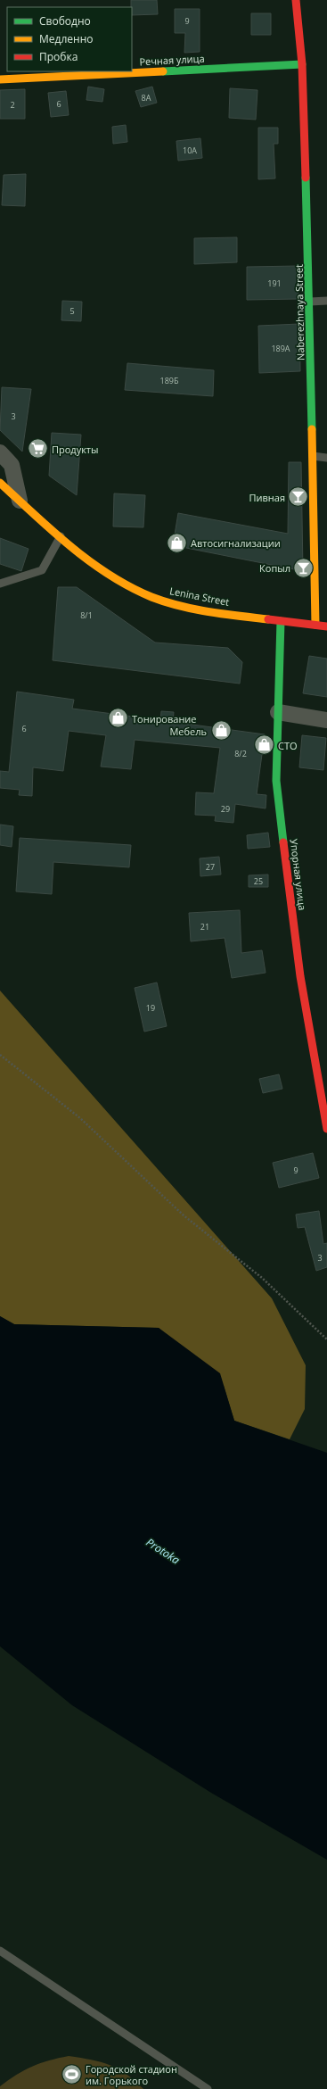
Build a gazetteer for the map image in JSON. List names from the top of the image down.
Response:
{
  "streets": {
    "street": [
      "Речная улица",
      "Naberezhnaya Street",
      "Lenina Street",
      "Упорная улица"
    ]
  },
  "crossings": [
    ["Речная улица", "Naberezhnaya Street"],
    ["Naberezhnaya Street", "Lenina Street"],
    ["Lenina Street", "Упорная улица"]
  ],
  "water": ["Protoka"],
  "places": {
    "supermarket": ["Продукты"],
    "bar": ["Пивная", "Копыл"],
    "shop": [
      "Автосигнализации",
      "Тонирование",
      "Мебель",
      "СТО"
    ],
    "sports": ["Городской cтадион им. Горького"]
  },
  "house_numbers": [
    "9",
    "8А",
    "6",
    "2",
    "10А",
    "191",
    "5",
    "189А",
    "189Б",
    "3",
    "8/1",
    "6",
    "8/2",
    "29",
    "27",
    "25",
    "21",
    "19",
    "9",
    "3"
  ],
  "legend": ["Свободно", "Медленно", "Пробка"]
}
